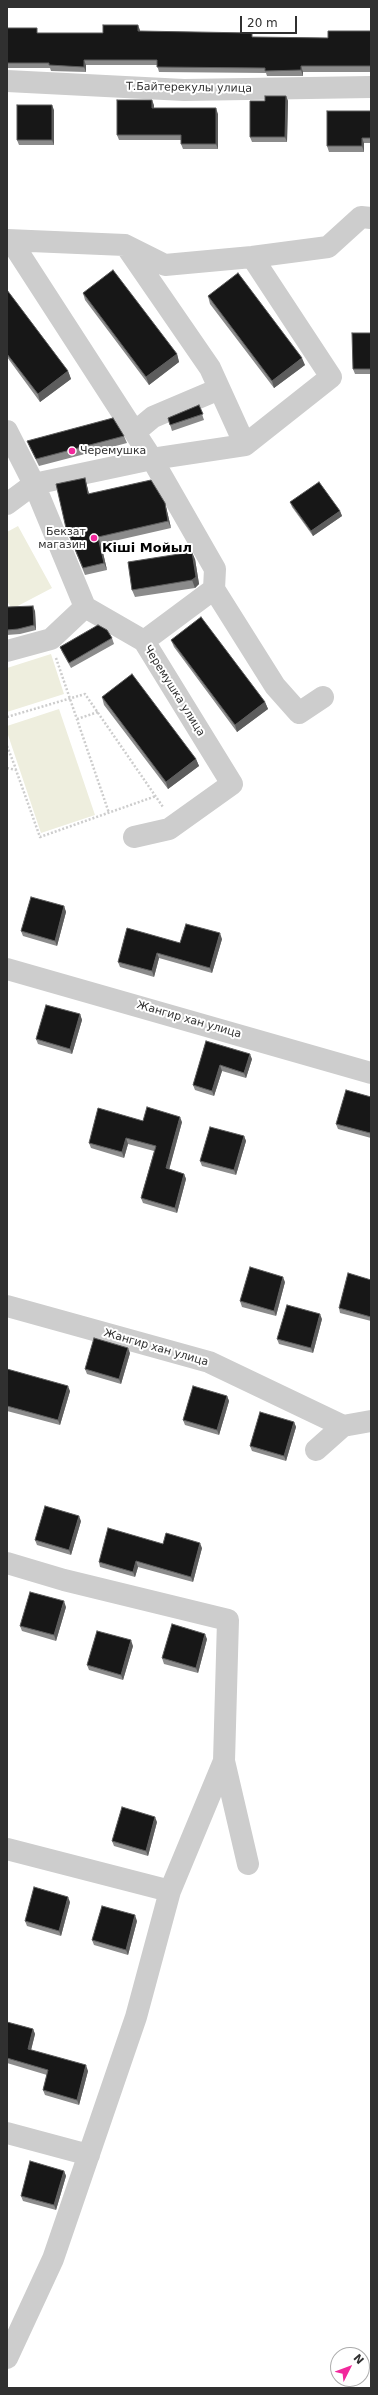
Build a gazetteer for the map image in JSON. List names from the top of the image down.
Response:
{
  "streets": {
    "street": ["Т.Байтерекулы улица", "Черемушка улица", "Жангир хан улица"]
  },
  "districts": ["Кіші Мойыл"],
  "places": ["Черемушка", "Бекзат магазин"],
  "scale_bar": "20 m",
  "north": "top right"
}
